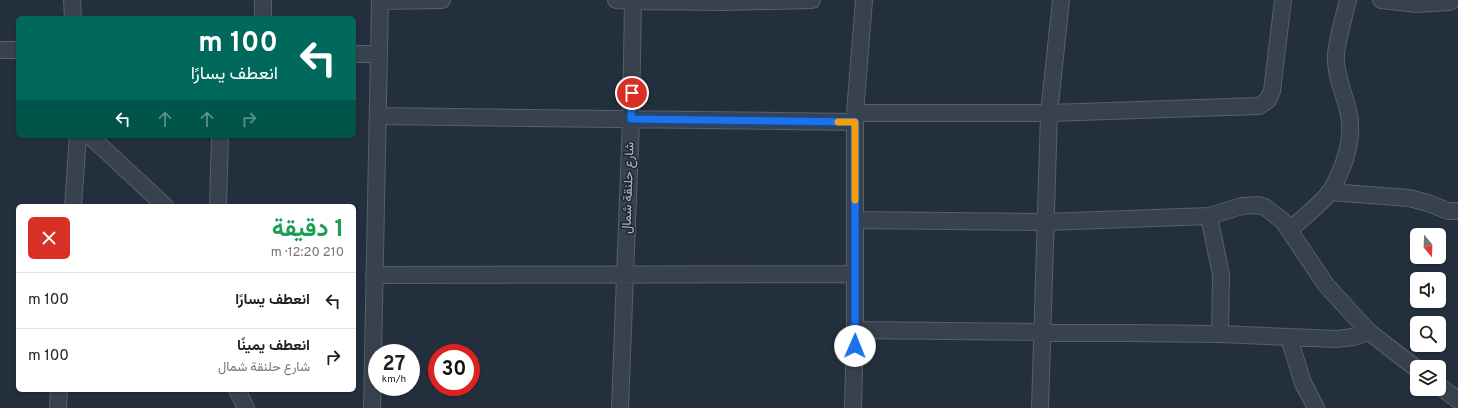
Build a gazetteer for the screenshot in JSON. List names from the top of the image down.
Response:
{
  "streets": {
    "street": ["شارع حلنقة شمال"]
  },
  "north": "bottom",
  "page": {
    "turn": ["100 m", "انعطف يسارًا"],
    "heading": ["1 دقيقة", "210 m · 12:20"],
    "list": [
      {
        "name": "انعطف يسارًا",
        "value": "100 m"
      },
      {
        "name": "انعطف يمينًا",
        "note": "شارع حلنقة شمال",
        "value": "100 m"
      }
    ],
    "speed": "27 km/h",
    "limit": "30"
  }
}
